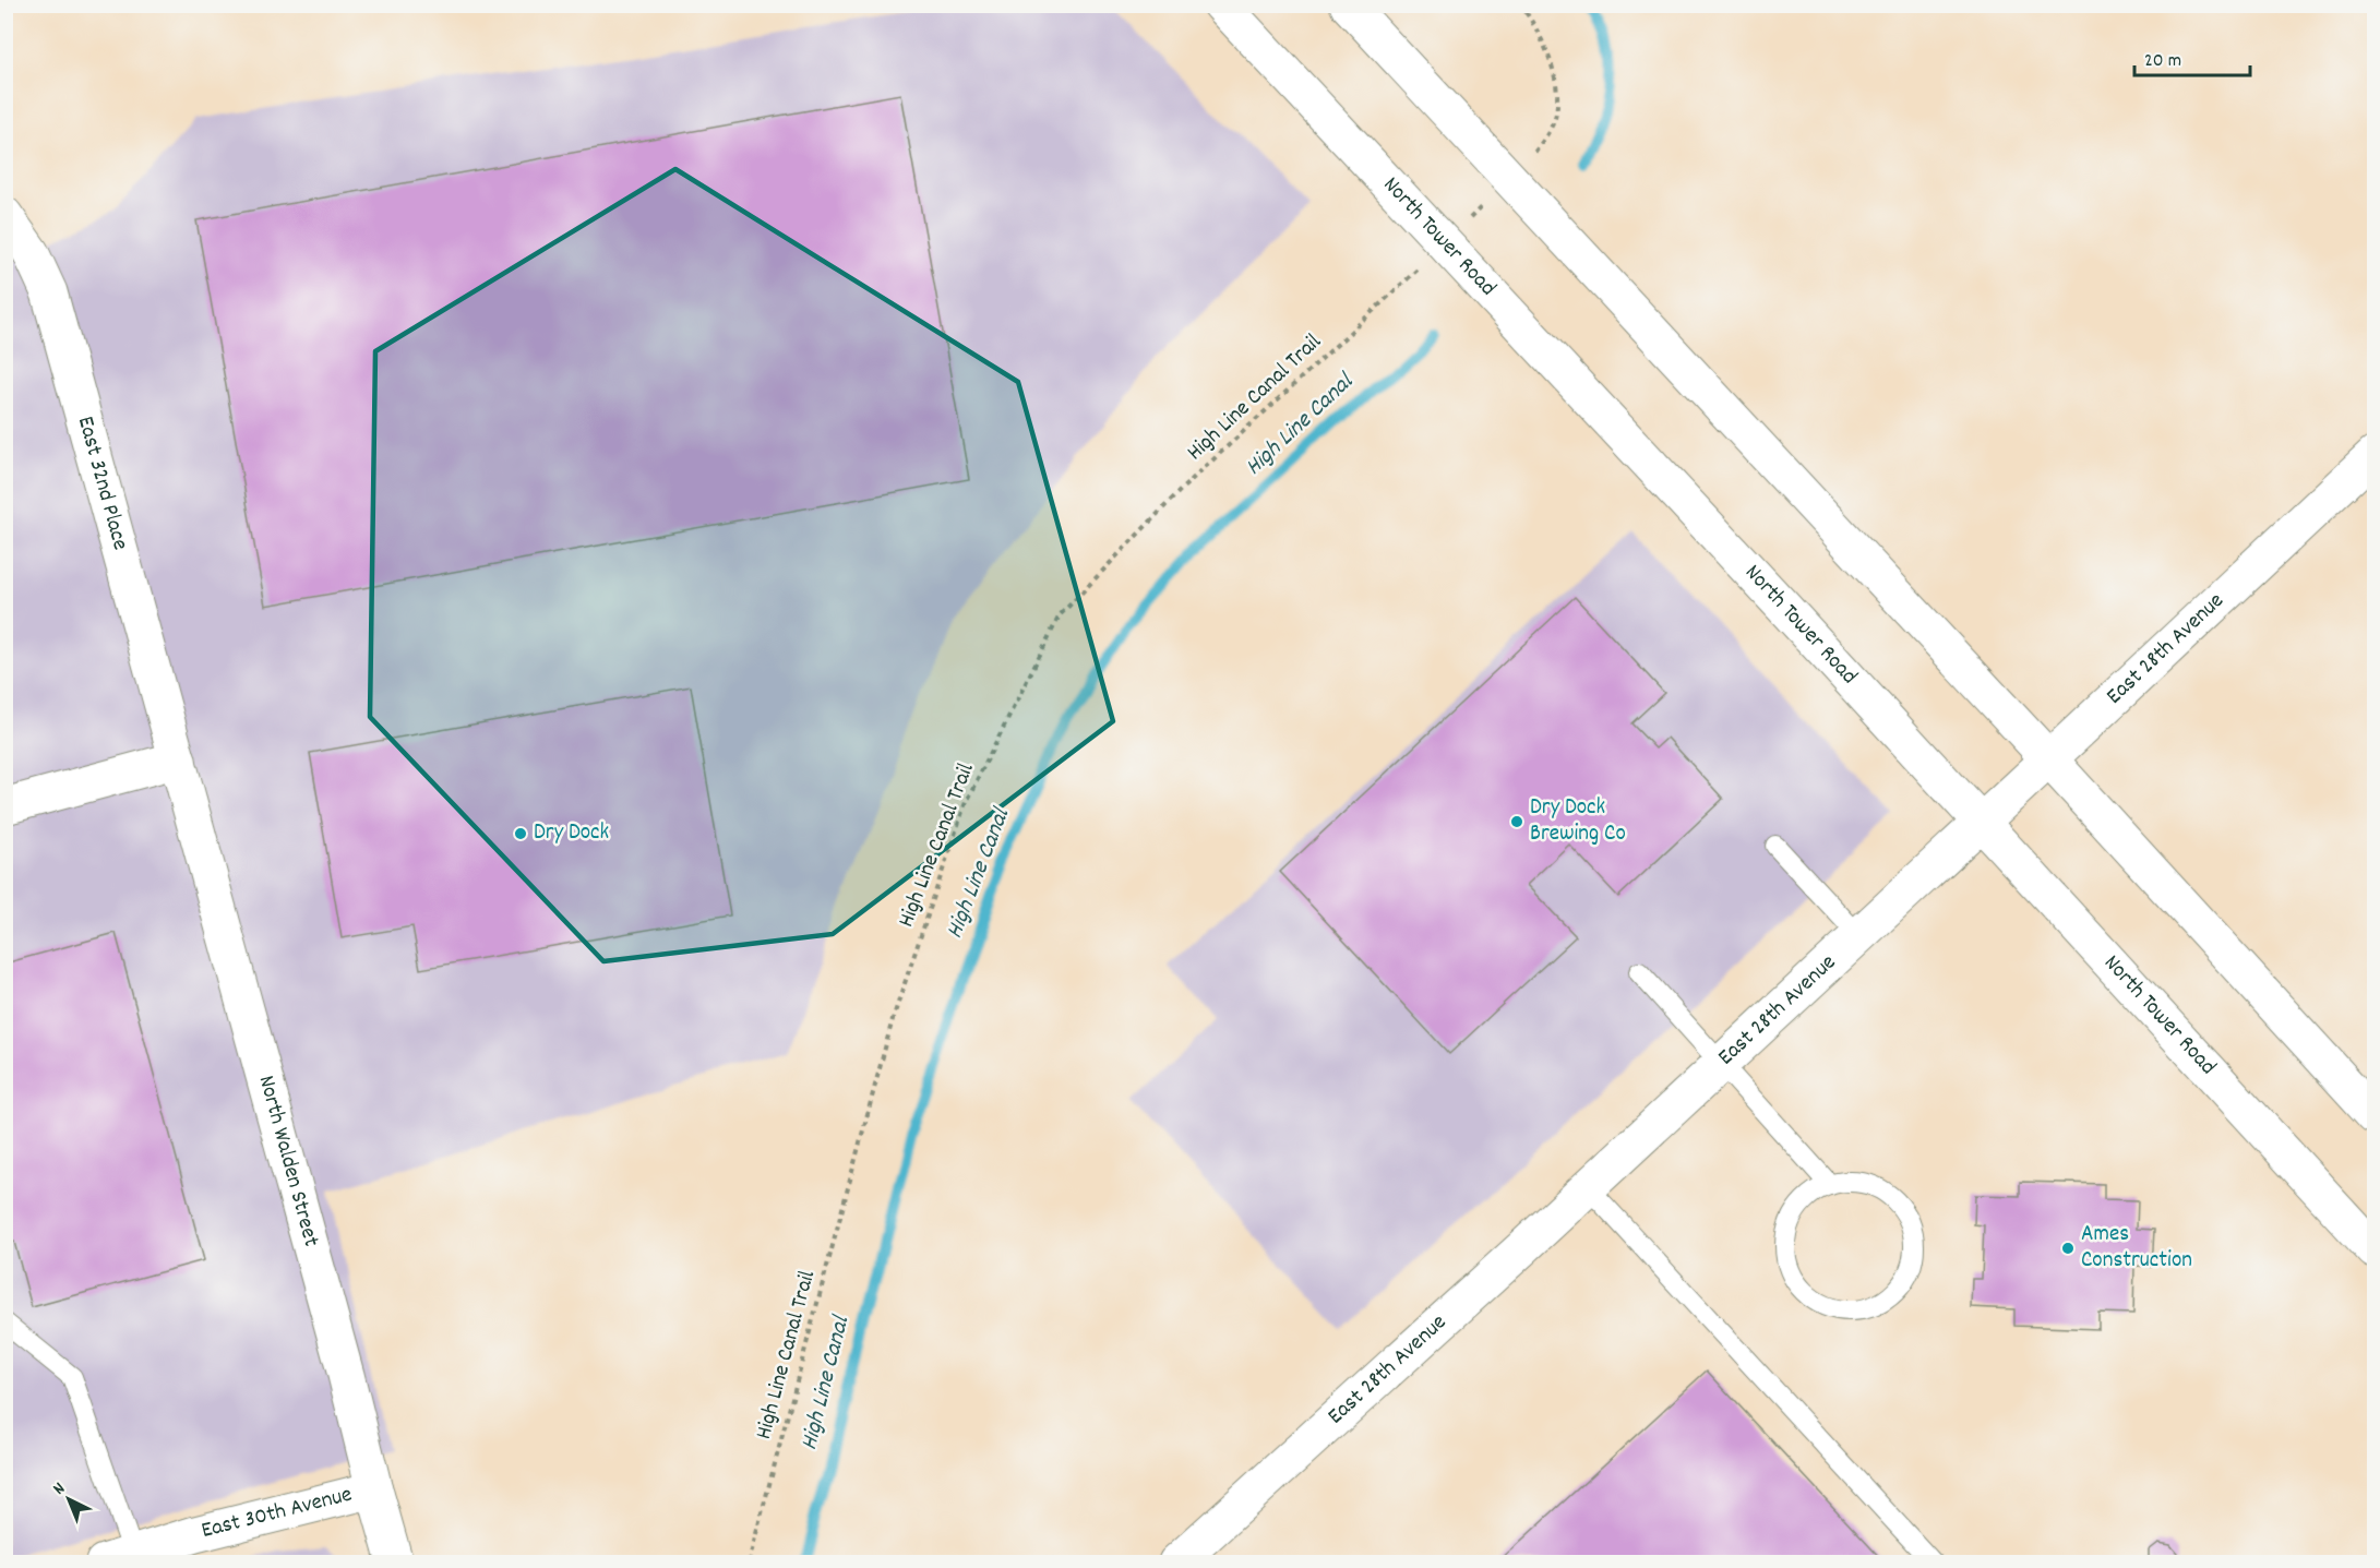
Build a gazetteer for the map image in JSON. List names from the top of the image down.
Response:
{
  "streets": {
    "street": [
      "North Tower Road",
      "East 32nd Place",
      "East 28th Avenue",
      "North Walden Street",
      "East 30th Avenue"
    ],
    "path": ["High Line Canal Trail"]
  },
  "crossings": [
    ["North Tower Road", "East 28th Avenue"],
    ["East 32nd Place", "North Walden Street"],
    ["North Walden Street", "East 30th Avenue"]
  ],
  "water": ["High Line Canal"],
  "places": ["Dry Dock Brewing Co", "Dry Dock", "Ames Construction"],
  "scale_bar": "20 m",
  "north": "top left"
}
